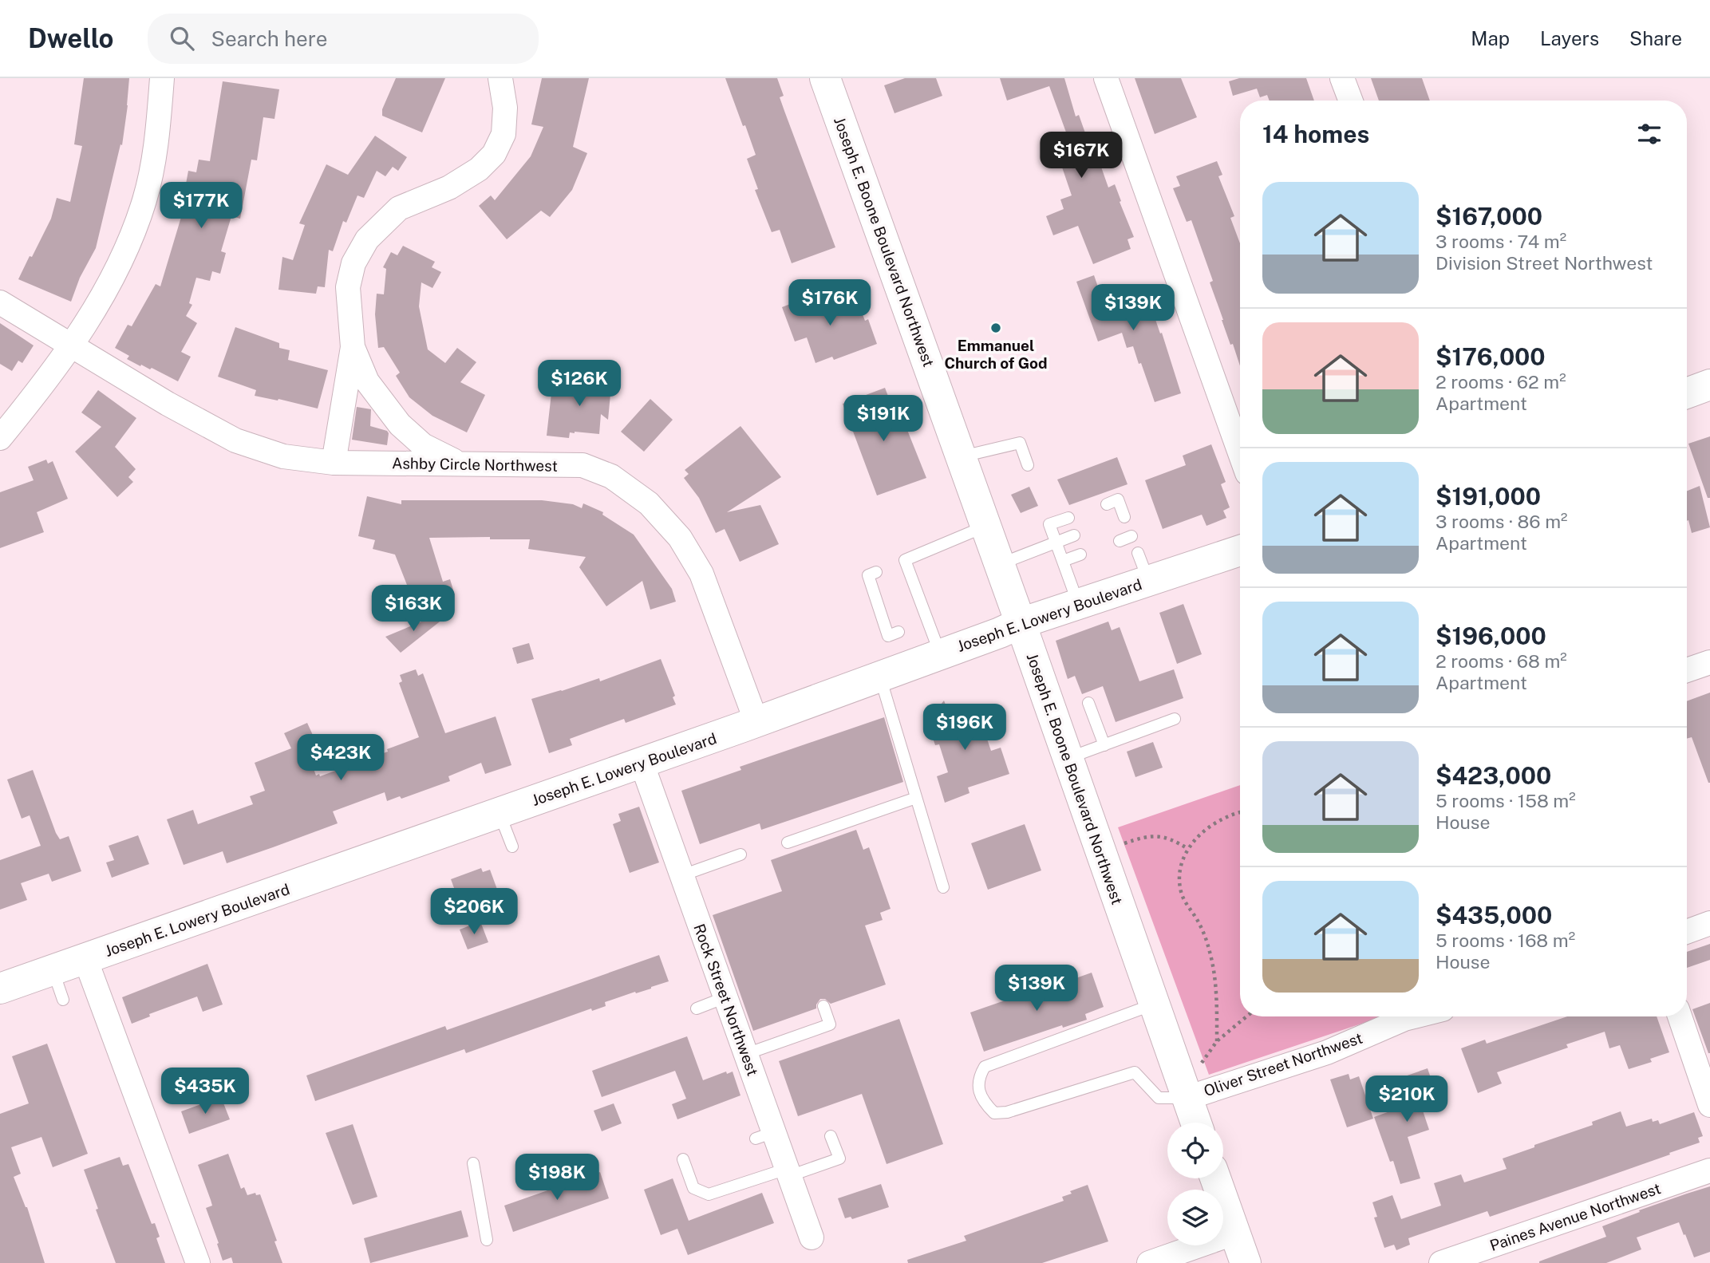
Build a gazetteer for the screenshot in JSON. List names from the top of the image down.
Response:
{
  "streets": {
    "main road": ["Joseph E. Boone Boulevard Northwest", "Joseph E. Lowery Boulevard"],
    "street": [
      "Ashby Circle Northwest",
      "Rock Street Northwest",
      "Oliver Street Northwest",
      "Paines Avenue Northwest"
    ]
  },
  "crossings": [
    ["Joseph E. Boone Boulevard Northwest", "Joseph E. Lowery Boulevard"],
    ["Joseph E. Boone Boulevard Northwest", "Oliver Street Northwest"],
    ["Ashby Circle Northwest", "Joseph E. Lowery Boulevard"],
    ["Joseph E. Lowery Boulevard", "Rock Street Northwest"]
  ],
  "places": ["Emmanuel Church of God"],
  "page": {
    "header": "Dwello",
    "search": "Search here",
    "nav": ["Map", "Layers", "Share"],
    "heading": "14 homes",
    "price": [
      "$167K",
      "$177K",
      "$176K",
      "$139K",
      "$126K",
      "$191K",
      "$163K",
      "$196K",
      "$423K",
      "$206K",
      "$139K",
      "$435K",
      "$210K",
      "$198K"
    ],
    "list": [
      {
        "name": "$167,000",
        "note": "3 rooms · 74 m² · Division Street Northwest"
      },
      {
        "name": "$176,000",
        "note": "2 rooms · 62 m² · Apartment"
      },
      {
        "name": "$191,000",
        "note": "3 rooms · 86 m² · Apartment"
      },
      {
        "name": "$196,000",
        "note": "2 rooms · 68 m² · Apartment"
      },
      {
        "name": "$423,000",
        "note": "5 rooms · 158 m² · House"
      },
      {
        "name": "$435,000",
        "note": "5 rooms · 168 m² · House"
      }
    ]
  }
}
